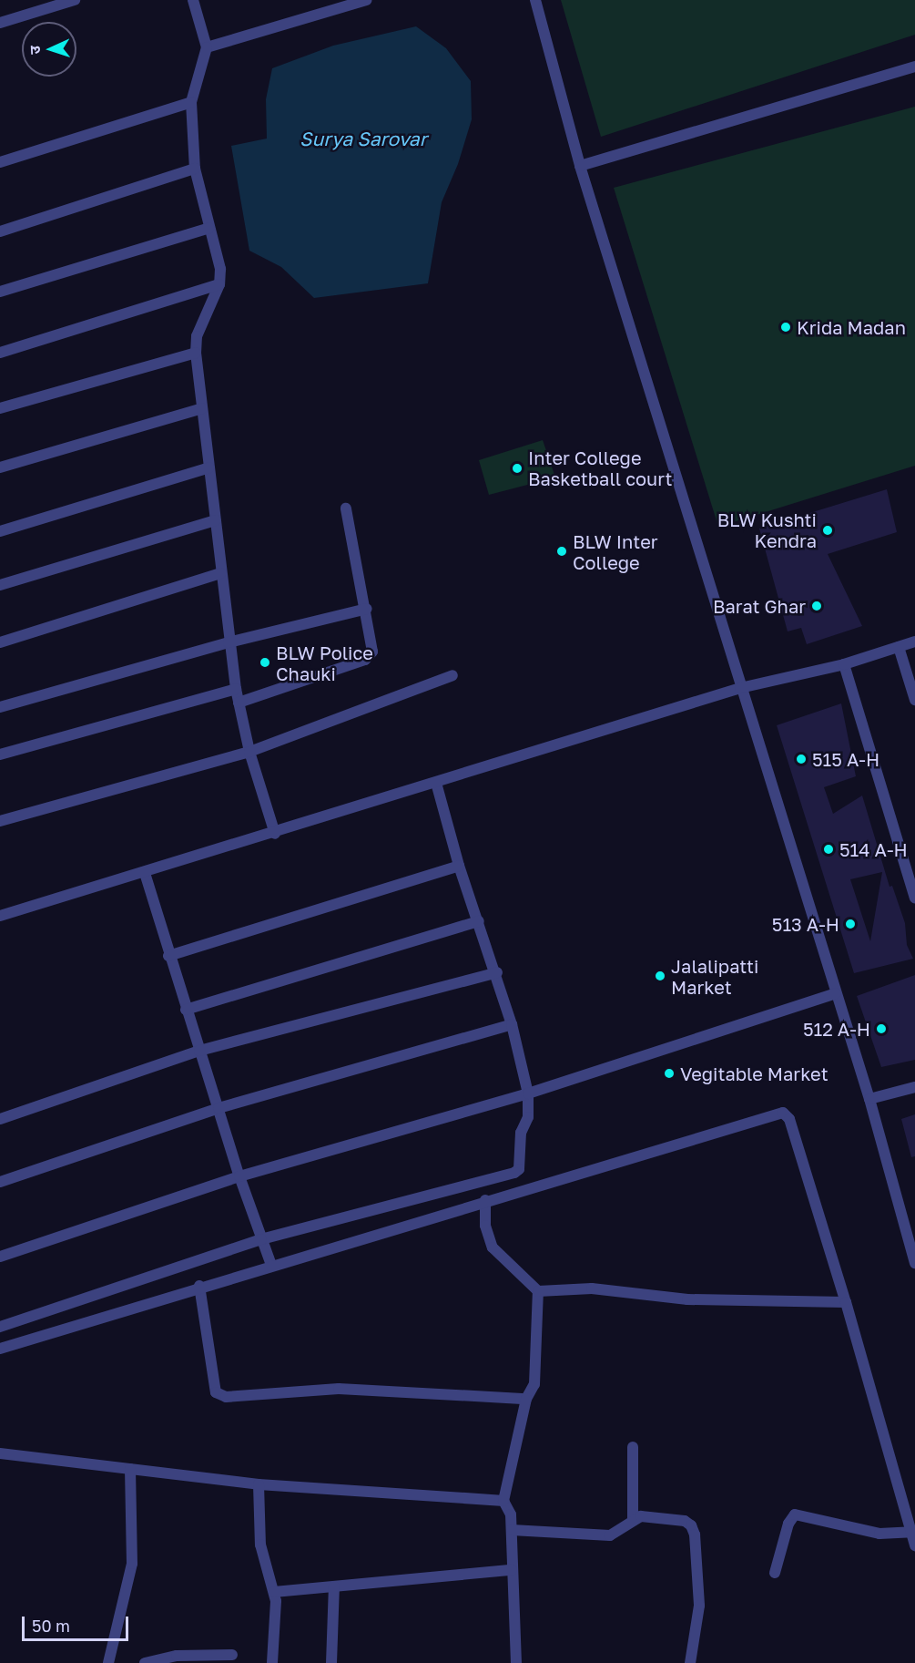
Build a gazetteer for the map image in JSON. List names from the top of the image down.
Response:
{
  "water": ["Surya Sarovar"],
  "places": [
    "Krida Madan",
    "Inter College Basketball court",
    "BLW Kushti Kendra",
    "BLW Inter College",
    "Barat Ghar",
    "BLW Police Chauki",
    "515 A-H",
    "514 A-H",
    "513 A-H",
    "Jalalipatti Market",
    "512 A-H",
    "Vegitable Market"
  ],
  "scale_bar": "50 m",
  "north": "left"
}
